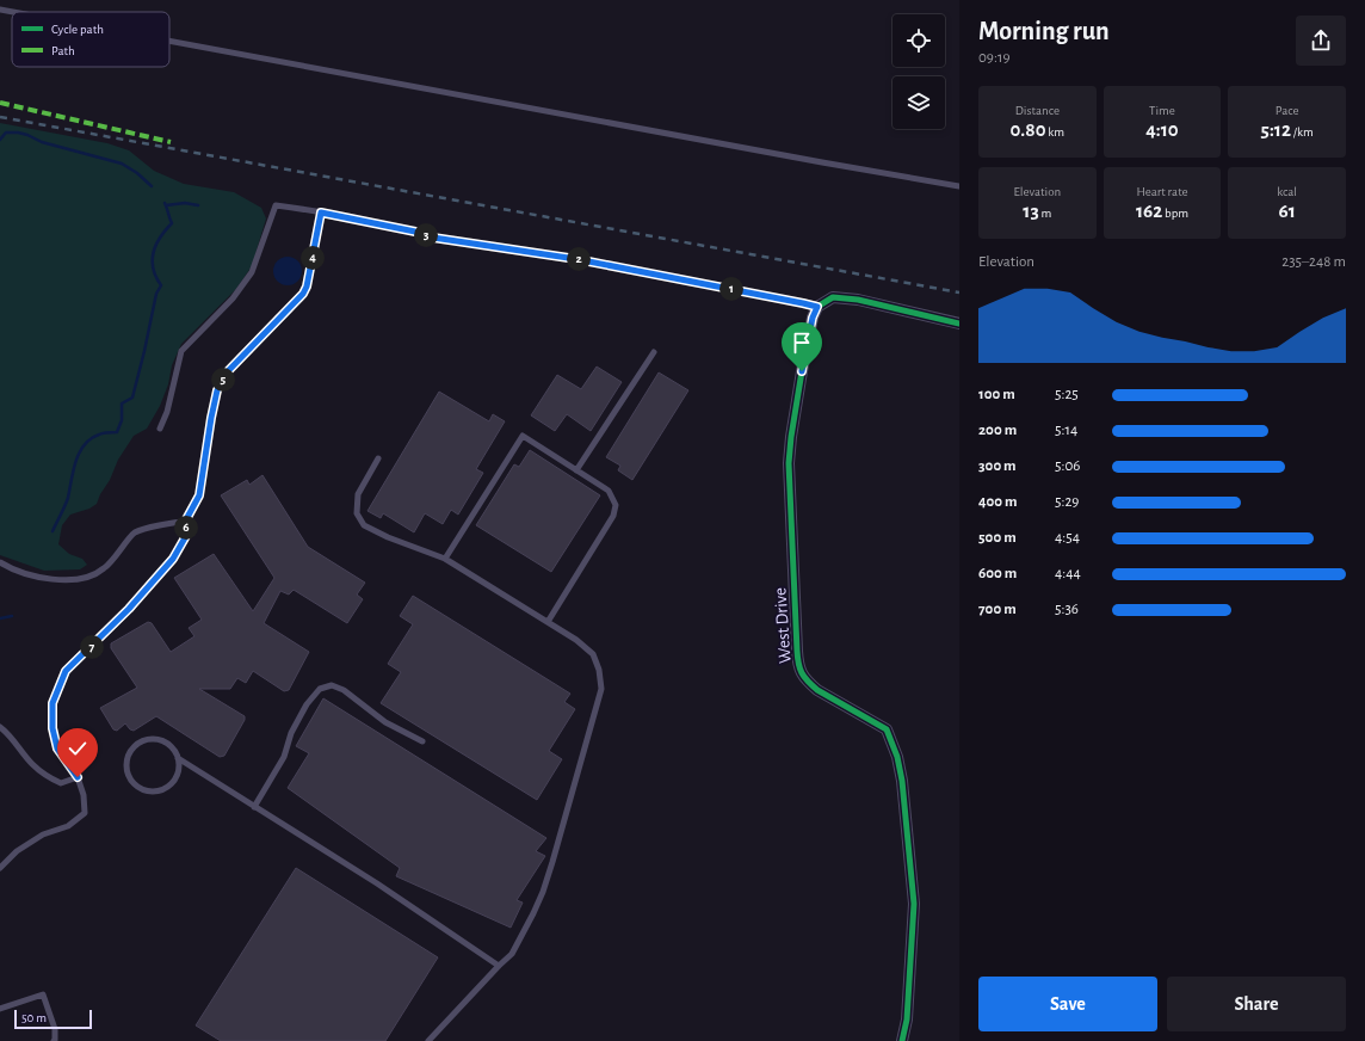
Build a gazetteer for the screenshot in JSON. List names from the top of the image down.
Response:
{
  "streets": {
    "street": ["West Drive"]
  },
  "legend": ["Cycle path", "Path"],
  "scale_bar": "50 m",
  "page": {
    "heading": ["Morning run", "09:19"],
    "stats": [
      ["Distance", "0.80 km"],
      ["Time", "4:10"],
      ["Pace", "5:12 /km"],
      ["Elevation", "13 m"],
      ["Heart rate", "162 bpm"],
      ["kcal", "61"]
    ],
    "pins": [
      "3",
      "4",
      "2",
      "1",
      "5",
      "6",
      "7"
    ],
    "chart": ["Elevation", "235–248 m"],
    "list": [
      {
        "name": "100 m",
        "note": "5:25"
      },
      {
        "name": "200 m",
        "note": "5:14"
      },
      {
        "name": "300 m",
        "note": "5:06"
      },
      {
        "name": "400 m",
        "note": "5:29"
      },
      {
        "name": "500 m",
        "note": "4:54"
      },
      {
        "name": "600 m",
        "note": "4:44"
      },
      {
        "name": "700 m",
        "note": "5:36"
      }
    ],
    "buttons": ["Save", "Share"],
    "scale": "50 m"
  }
}
